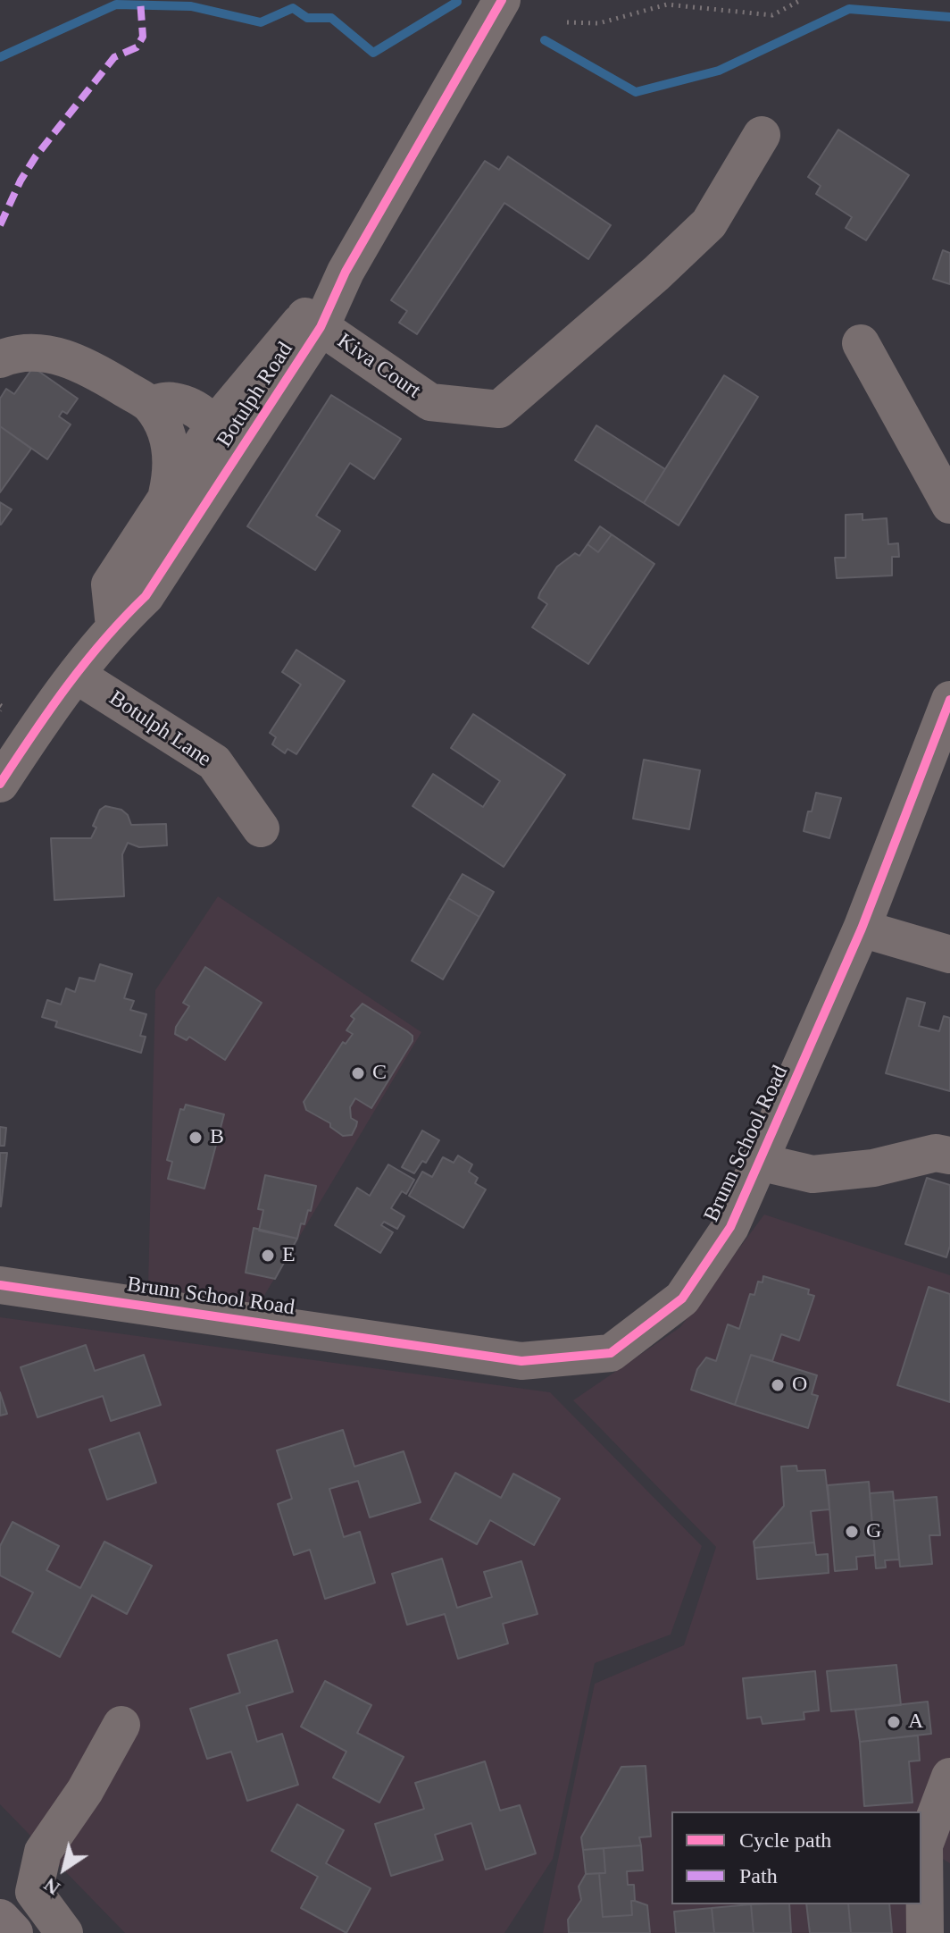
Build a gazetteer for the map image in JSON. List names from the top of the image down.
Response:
{
  "streets": {
    "street": [
      "Kiva Court",
      "Botulph Road",
      "Botulph Lane",
      "Brunn School Road"
    ]
  },
  "crossings": [
    ["Kiva Court", "Botulph Road"],
    ["Botulph Road", "Botulph Lane"]
  ],
  "places": [
    "C",
    "B",
    "E",
    "O",
    "G",
    "A"
  ],
  "legend": ["Cycle path", "Path"],
  "north": "bottom left"
}
